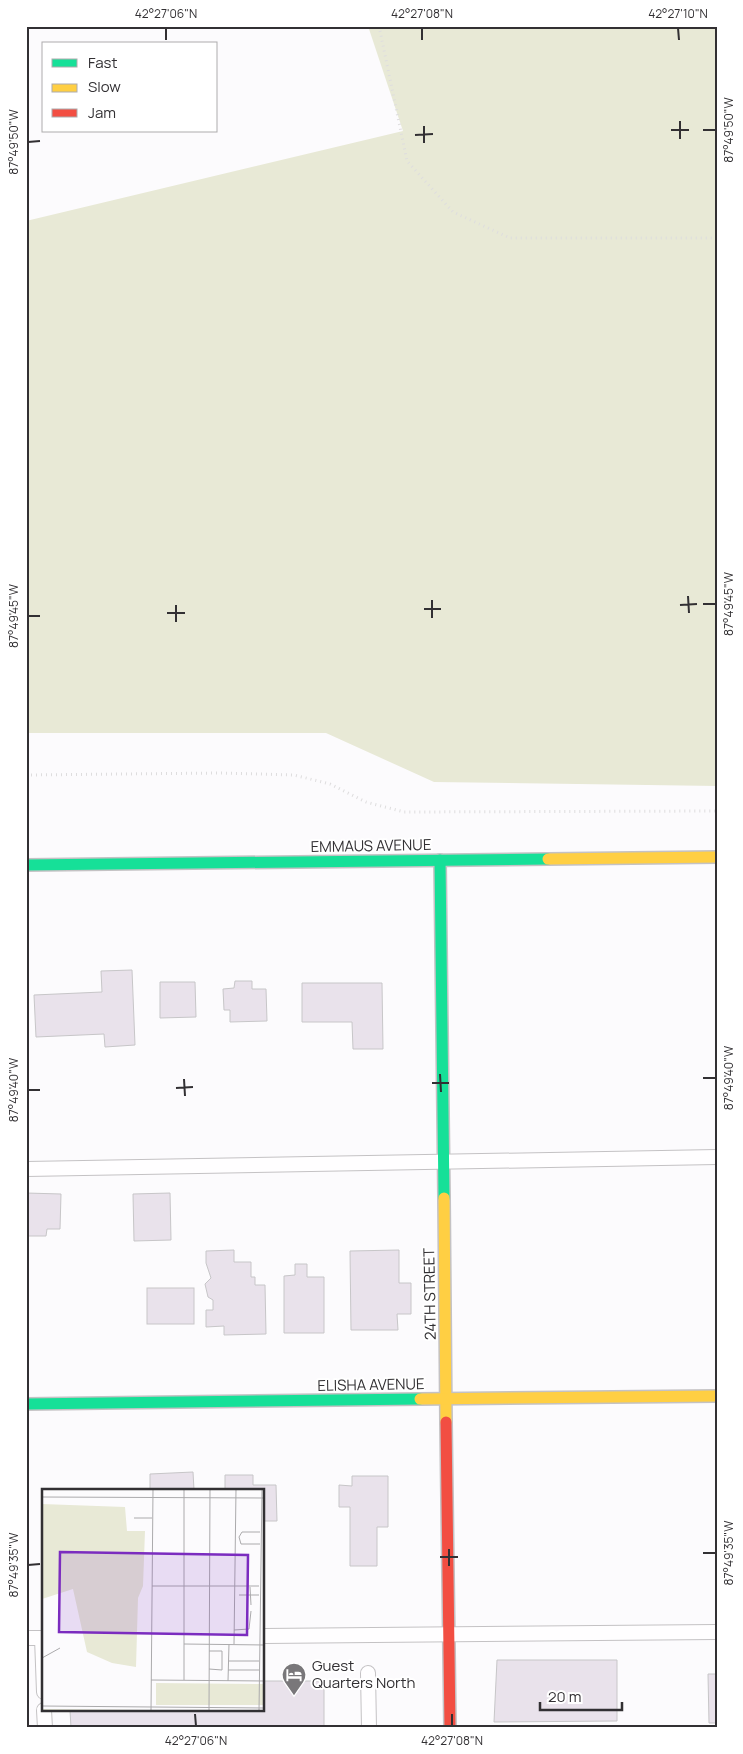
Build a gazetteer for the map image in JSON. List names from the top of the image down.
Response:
{
  "streets": {
    "street": ["EMMAUS AVENUE", "24TH STREET", "ELISHA AVENUE"]
  },
  "crossings": [
    ["EMMAUS AVENUE", "24TH STREET"],
    ["24TH STREET", "ELISHA AVENUE"]
  ],
  "places": {
    "hotel": ["Guest Quarters North"]
  },
  "legend": ["Fast", "Slow", "Jam"],
  "scale_bar": "20 m",
  "coordinates": [
    "42°27'06\"N",
    "42°27'08\"N",
    "42°27'10\"N",
    "87°49'50\"W",
    "87°49'45\"W",
    "87°49'40\"W",
    "87°49'35\"W"
  ]
}
